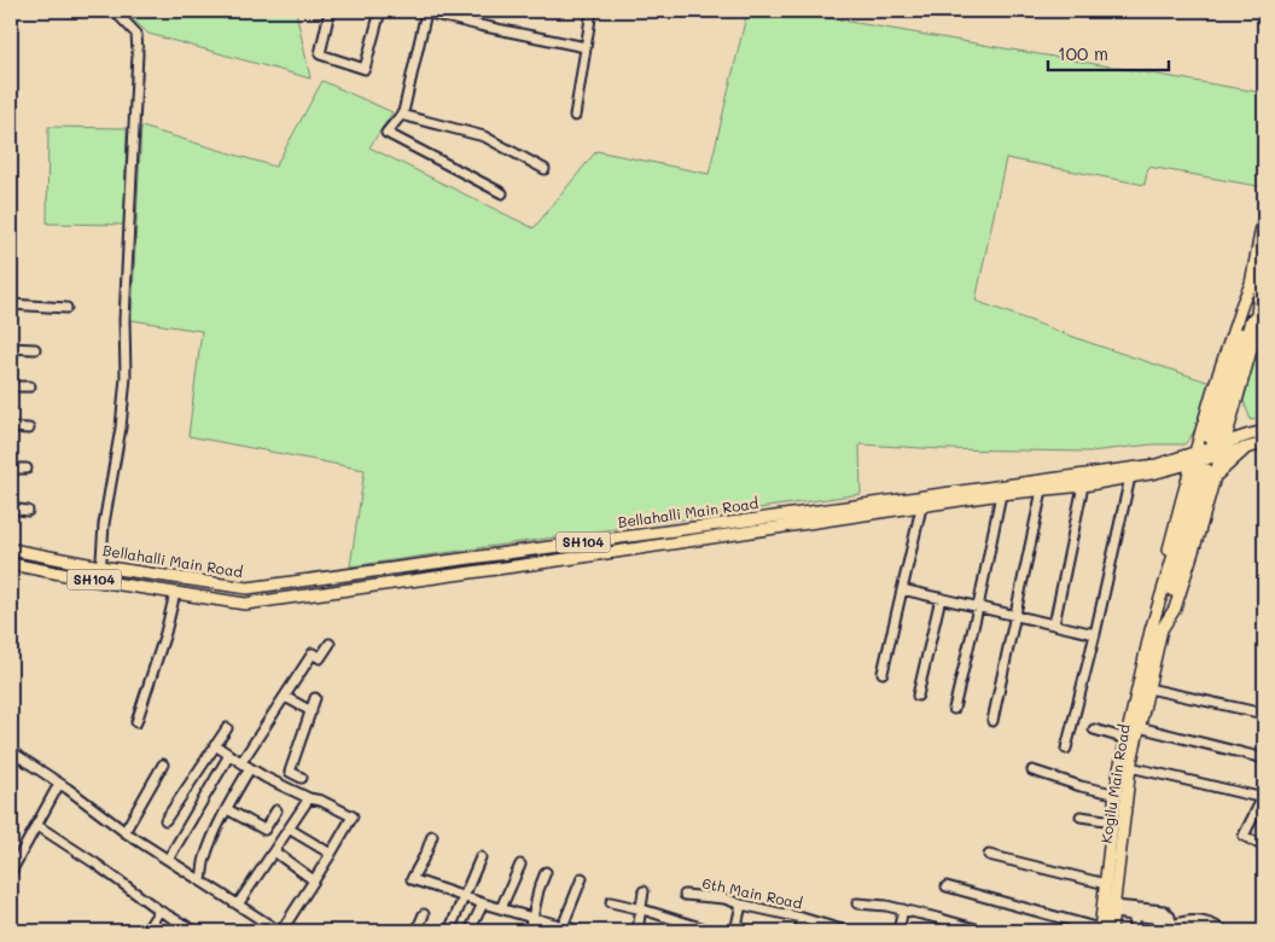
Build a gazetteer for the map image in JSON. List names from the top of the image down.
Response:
{
  "streets": {
    "main road": ["Bellahalli Main Road", "SH104", "Kogilu Main Road"],
    "street": ["6th Main Road"]
  },
  "crossings": [
    ["Bellahalli Main Road", "SH104"],
    ["Bellahalli Main Road", "Kogilu Main Road"],
    ["SH104", "Kogilu Main Road"]
  ],
  "scale_bar": "100 m"
}
